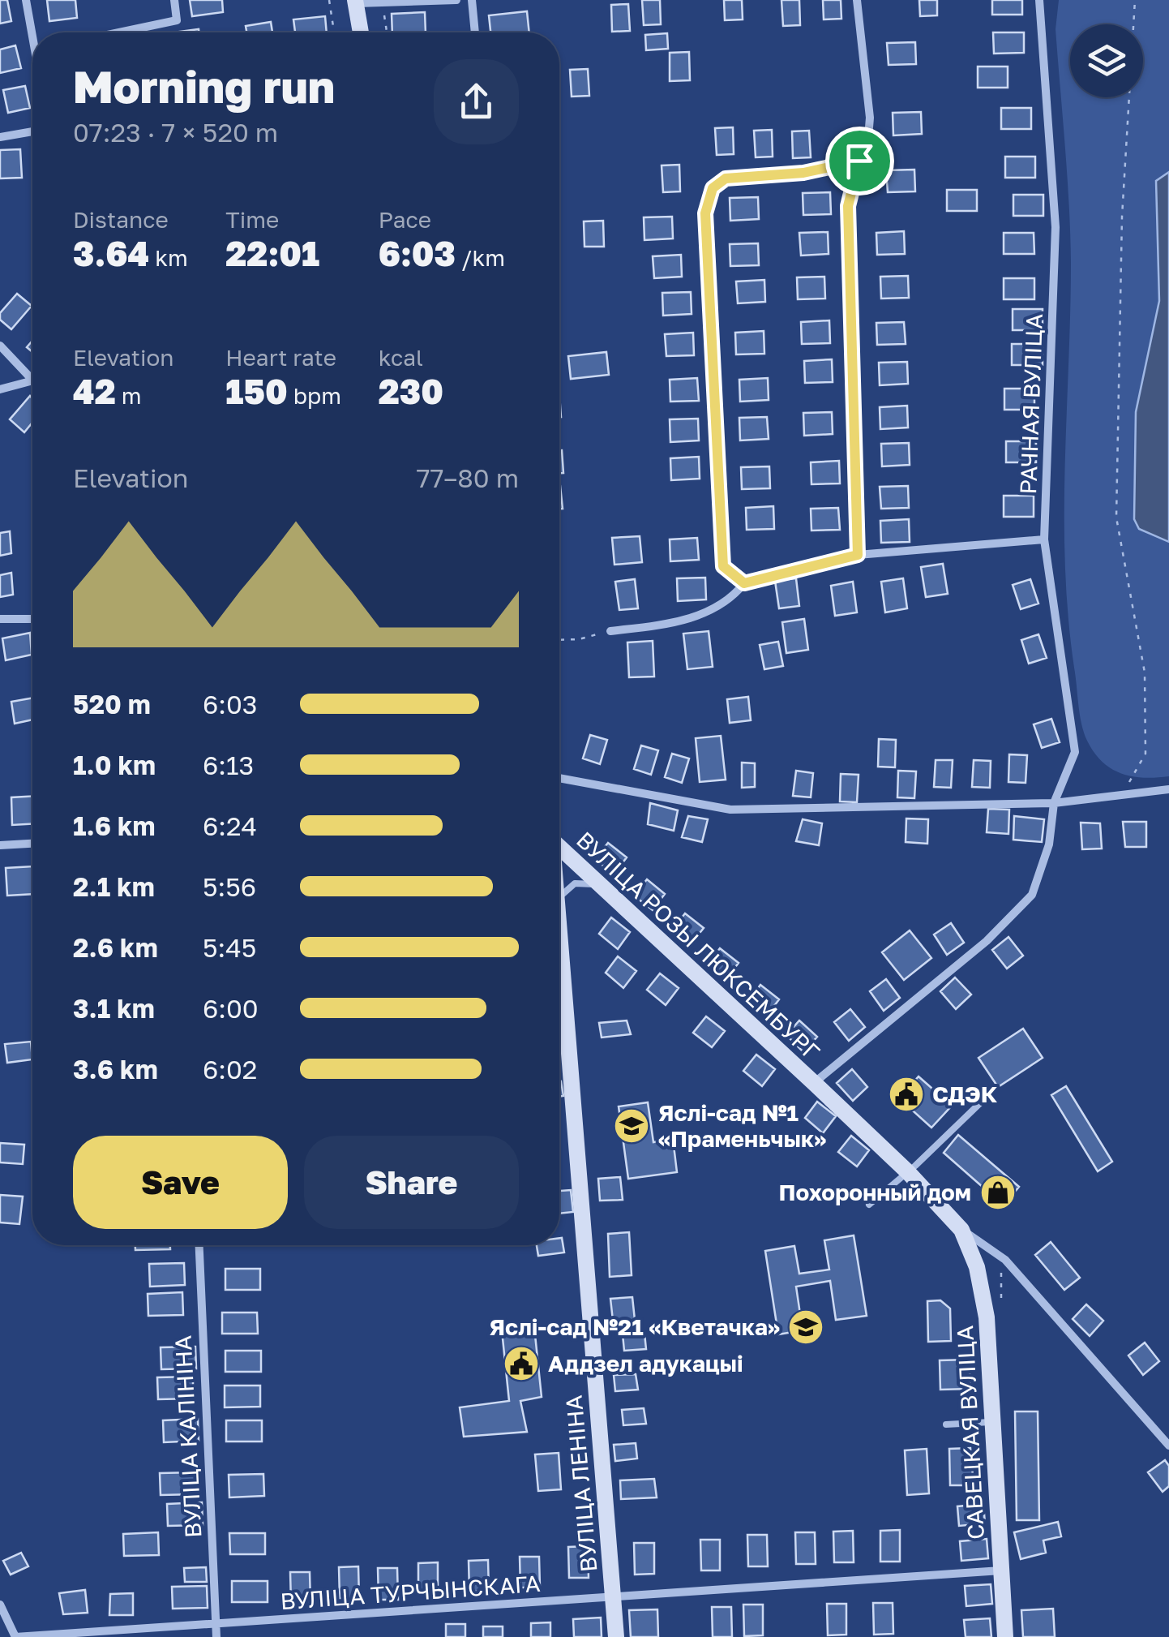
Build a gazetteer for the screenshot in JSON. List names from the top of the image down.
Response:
{
  "streets": {
    "street": [
      "РАЧНАЯ ВУЛІЦА",
      "ВУЛІЦА РОЗЫ ЛЮКСЕМБУРГ",
      "САВЕЦКАЯ ВУЛІЦА",
      "ВУЛІЦА КАЛІНІНА",
      "ВУЛІЦА ЛЕНІНА",
      "ВУЛІЦА ТУРЧЫНСКАГА"
    ]
  },
  "crossings": [
    ["РАЧНАЯ ВУЛІЦА", "ВУЛІЦА РОЗЫ ЛЮКСЕМБУРГ"],
    ["ВУЛІЦА РОЗЫ ЛЮКСЕМБУРГ", "САВЕЦКАЯ ВУЛІЦА"],
    ["САВЕЦКАЯ ВУЛІЦА", "ВУЛІЦА ТУРЧЫНСКАГА"],
    ["ВУЛІЦА КАЛІНІНА", "ВУЛІЦА ТУРЧЫНСКАГА"],
    ["ВУЛІЦА ЛЕНІНА", "ВУЛІЦА ТУРЧЫНСКАГА"]
  ],
  "places": {
    "public building": ["СДЭК", "Аддзел адукацыі"],
    "school or university": ["Яслі-сад №1 «Праменьчык»", "Яслі-сад №21 «Кветачка»"],
    "shop": ["Похоронный дом"]
  },
  "page": {
    "heading": ["Morning run", "07:23 · 7 × 520 m"],
    "stats": [
      ["Distance", "3.64 km"],
      ["Time", "22:01"],
      ["Pace", "6:03 /km"],
      ["Elevation", "42 m"],
      ["Heart rate", "150 bpm"],
      ["kcal", "230"]
    ],
    "chart": ["Elevation", "77–80 m"],
    "list": [
      {
        "name": "520 m",
        "note": "6:03"
      },
      {
        "name": "1.0 km",
        "note": "6:13"
      },
      {
        "name": "1.6 km",
        "note": "6:24"
      },
      {
        "name": "2.1 km",
        "note": "5:56"
      },
      {
        "name": "2.6 km",
        "note": "5:45"
      },
      {
        "name": "3.1 km",
        "note": "6:00"
      },
      {
        "name": "3.6 km",
        "note": "6:02"
      }
    ],
    "buttons": ["Save", "Share"]
  }
}
